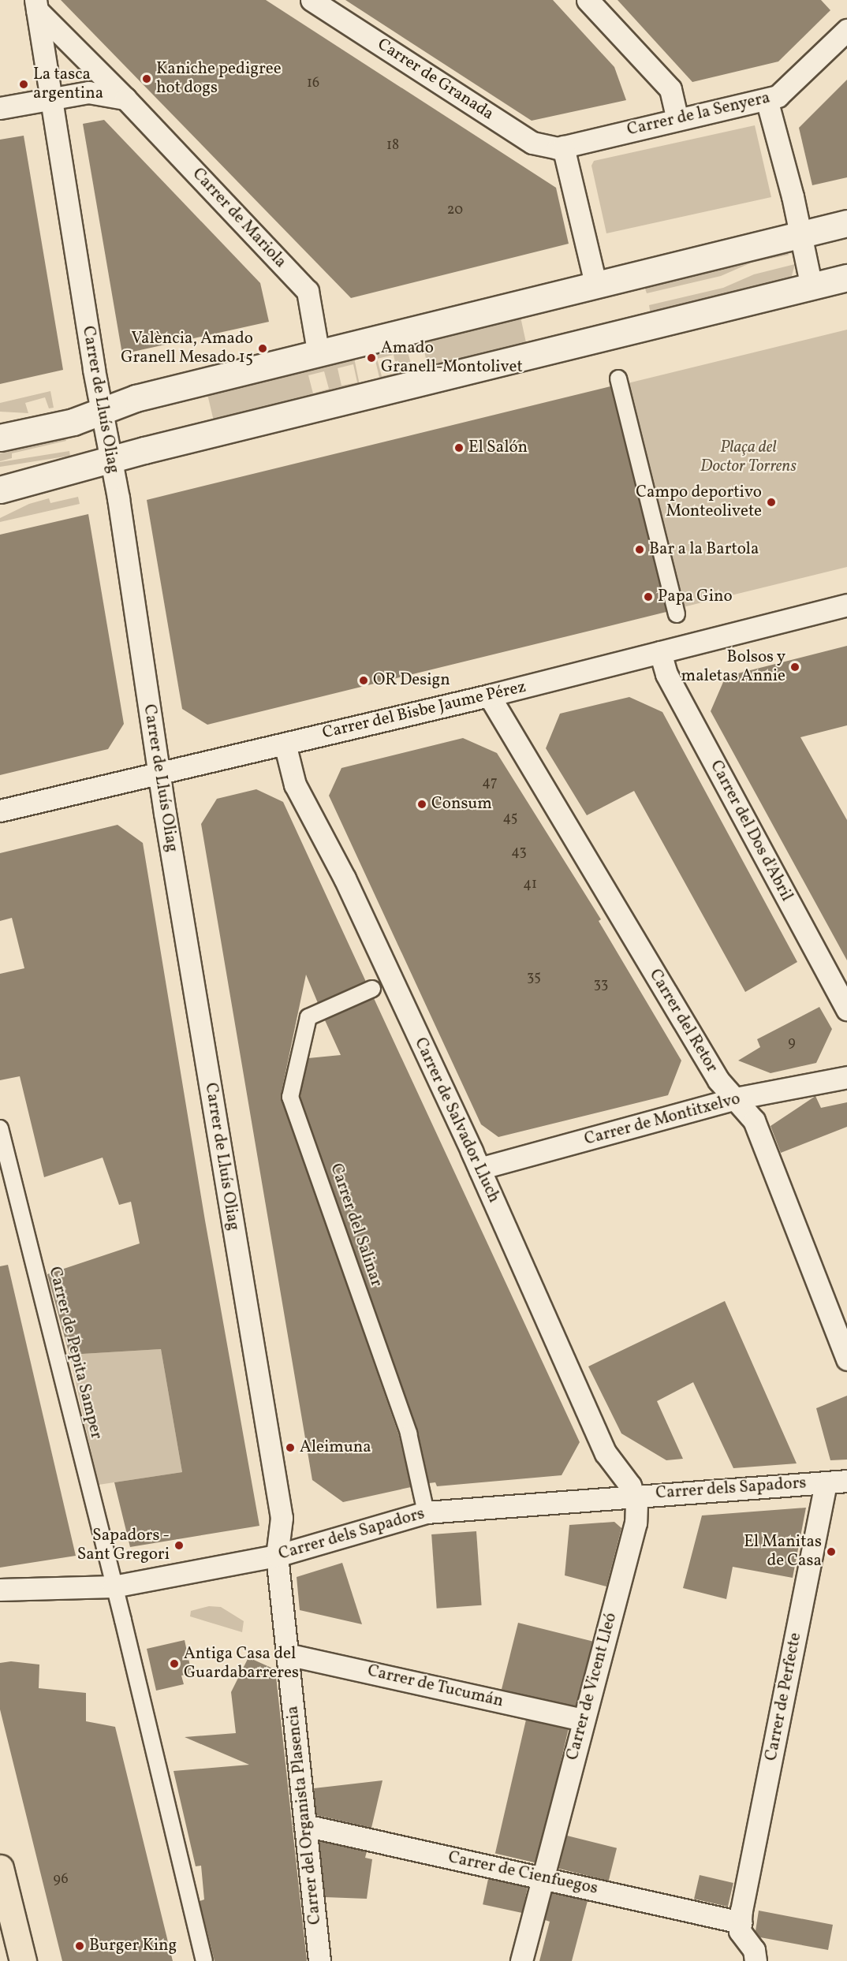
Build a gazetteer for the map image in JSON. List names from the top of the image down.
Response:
{
  "streets": {
    "street": [
      "Carrer de Granada",
      "Carrer de la Senyera",
      "Carrer de Mariola",
      "Carrer de Lluís Oliag",
      "Carrer del Bisbe Jaume Pérez",
      "Carrer del Dos d'Abril",
      "Carrer del Retor",
      "Carrer de Montitxelvo",
      "Carrer de Salvador Lluch",
      "Carrer del Salinar",
      "Carrer de Pepita Samper",
      "Carrer dels Sapadors",
      "Carrer de Tucumán",
      "Carrer de Vicent Lleó",
      "Carrer de Perfecte",
      "Carrer del Organista Plasencia",
      "Carrer de Cienfuegos"
    ]
  },
  "crossings": [
    ["Carrer de Granada", "Carrer de la Senyera"],
    ["Carrer de Mariola", "Carrer de Lluís Oliag"],
    ["Carrer de Lluís Oliag", "Carrer del Bisbe Jaume Pérez"],
    ["Carrer de Lluís Oliag", "Carrer dels Sapadors"],
    ["Carrer de Lluís Oliag", "Carrer del Organista Plasencia"],
    ["Carrer del Bisbe Jaume Pérez", "Carrer del Dos d'Abril"],
    ["Carrer del Bisbe Jaume Pérez", "Carrer del Retor"],
    ["Carrer del Bisbe Jaume Pérez", "Carrer de Salvador Lluch"],
    ["Carrer del Retor", "Carrer de Montitxelvo"],
    ["Carrer de Montitxelvo", "Carrer de Salvador Lluch"],
    ["Carrer de Salvador Lluch", "Carrer dels Sapadors"],
    ["Carrer de Salvador Lluch", "Carrer de Vicent Lleó"],
    ["Carrer del Salinar", "Carrer dels Sapadors"],
    ["Carrer de Pepita Samper", "Carrer dels Sapadors"],
    ["Carrer dels Sapadors", "Carrer de Vicent Lleó"],
    ["Carrer dels Sapadors", "Carrer de Perfecte"],
    ["Carrer dels Sapadors", "Carrer del Organista Plasencia"],
    ["Carrer de Tucumán", "Carrer de Vicent Lleó"],
    ["Carrer de Tucumán", "Carrer del Organista Plasencia"],
    ["Carrer de Vicent Lleó", "Carrer de Cienfuegos"],
    ["Carrer de Perfecte", "Carrer de Cienfuegos"],
    ["Carrer del Organista Plasencia", "Carrer de Cienfuegos"]
  ],
  "parks": ["Plaça del Doctor Torrens"],
  "places": [
    "Kaniche pedigree hot dogs",
    "La tasca argentina",
    "València, Amado Granell Mesado 15",
    "Amado Granell-Montolivet",
    "El Salón",
    "Campo deportivo Monteolivete",
    "Bar a la Bartola",
    "Papa Gino",
    "Bolsos y maletas Annie",
    "OR Design",
    "Consum",
    "Aleimuna",
    "Sapadors - Sant Gregori",
    "El Manitas de Casa",
    "Antiga Casa del Guardabarreres",
    "Burger King"
  ],
  "house_numbers": [
    "16",
    "18",
    "20",
    "47",
    "45",
    "43",
    "41",
    "35",
    "33",
    "9",
    "96"
  ]
}
